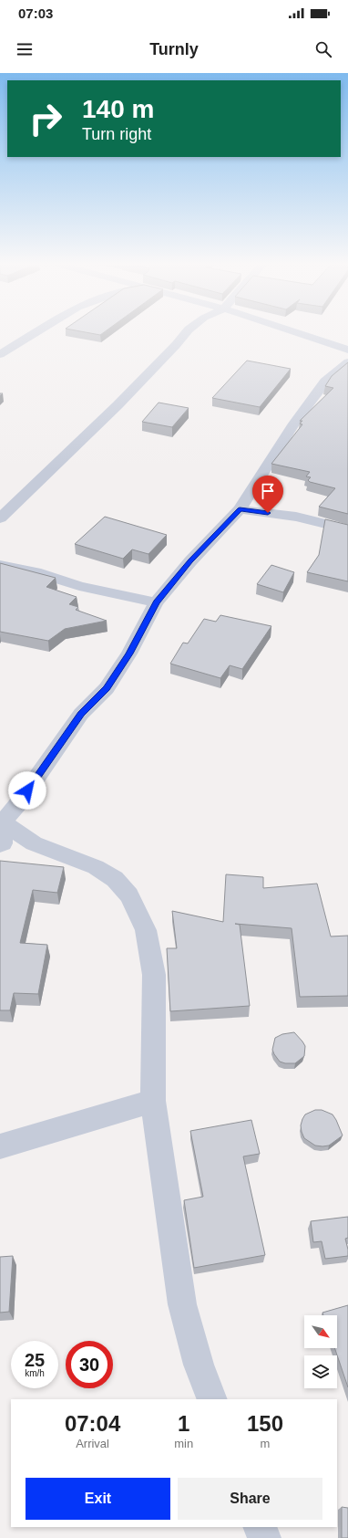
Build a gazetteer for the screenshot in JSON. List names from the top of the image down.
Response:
{
  "north": "bottom right",
  "page": {
    "status": "07:03",
    "header": "Turnly",
    "turn": ["140 m", "Turn right"],
    "speed": "25 km/h",
    "limit": "30",
    "eta": [
      "07:04",
      "Arrival",
      "1",
      "min",
      "150",
      "m"
    ],
    "buttons": ["Exit", "Share"]
  }
}
